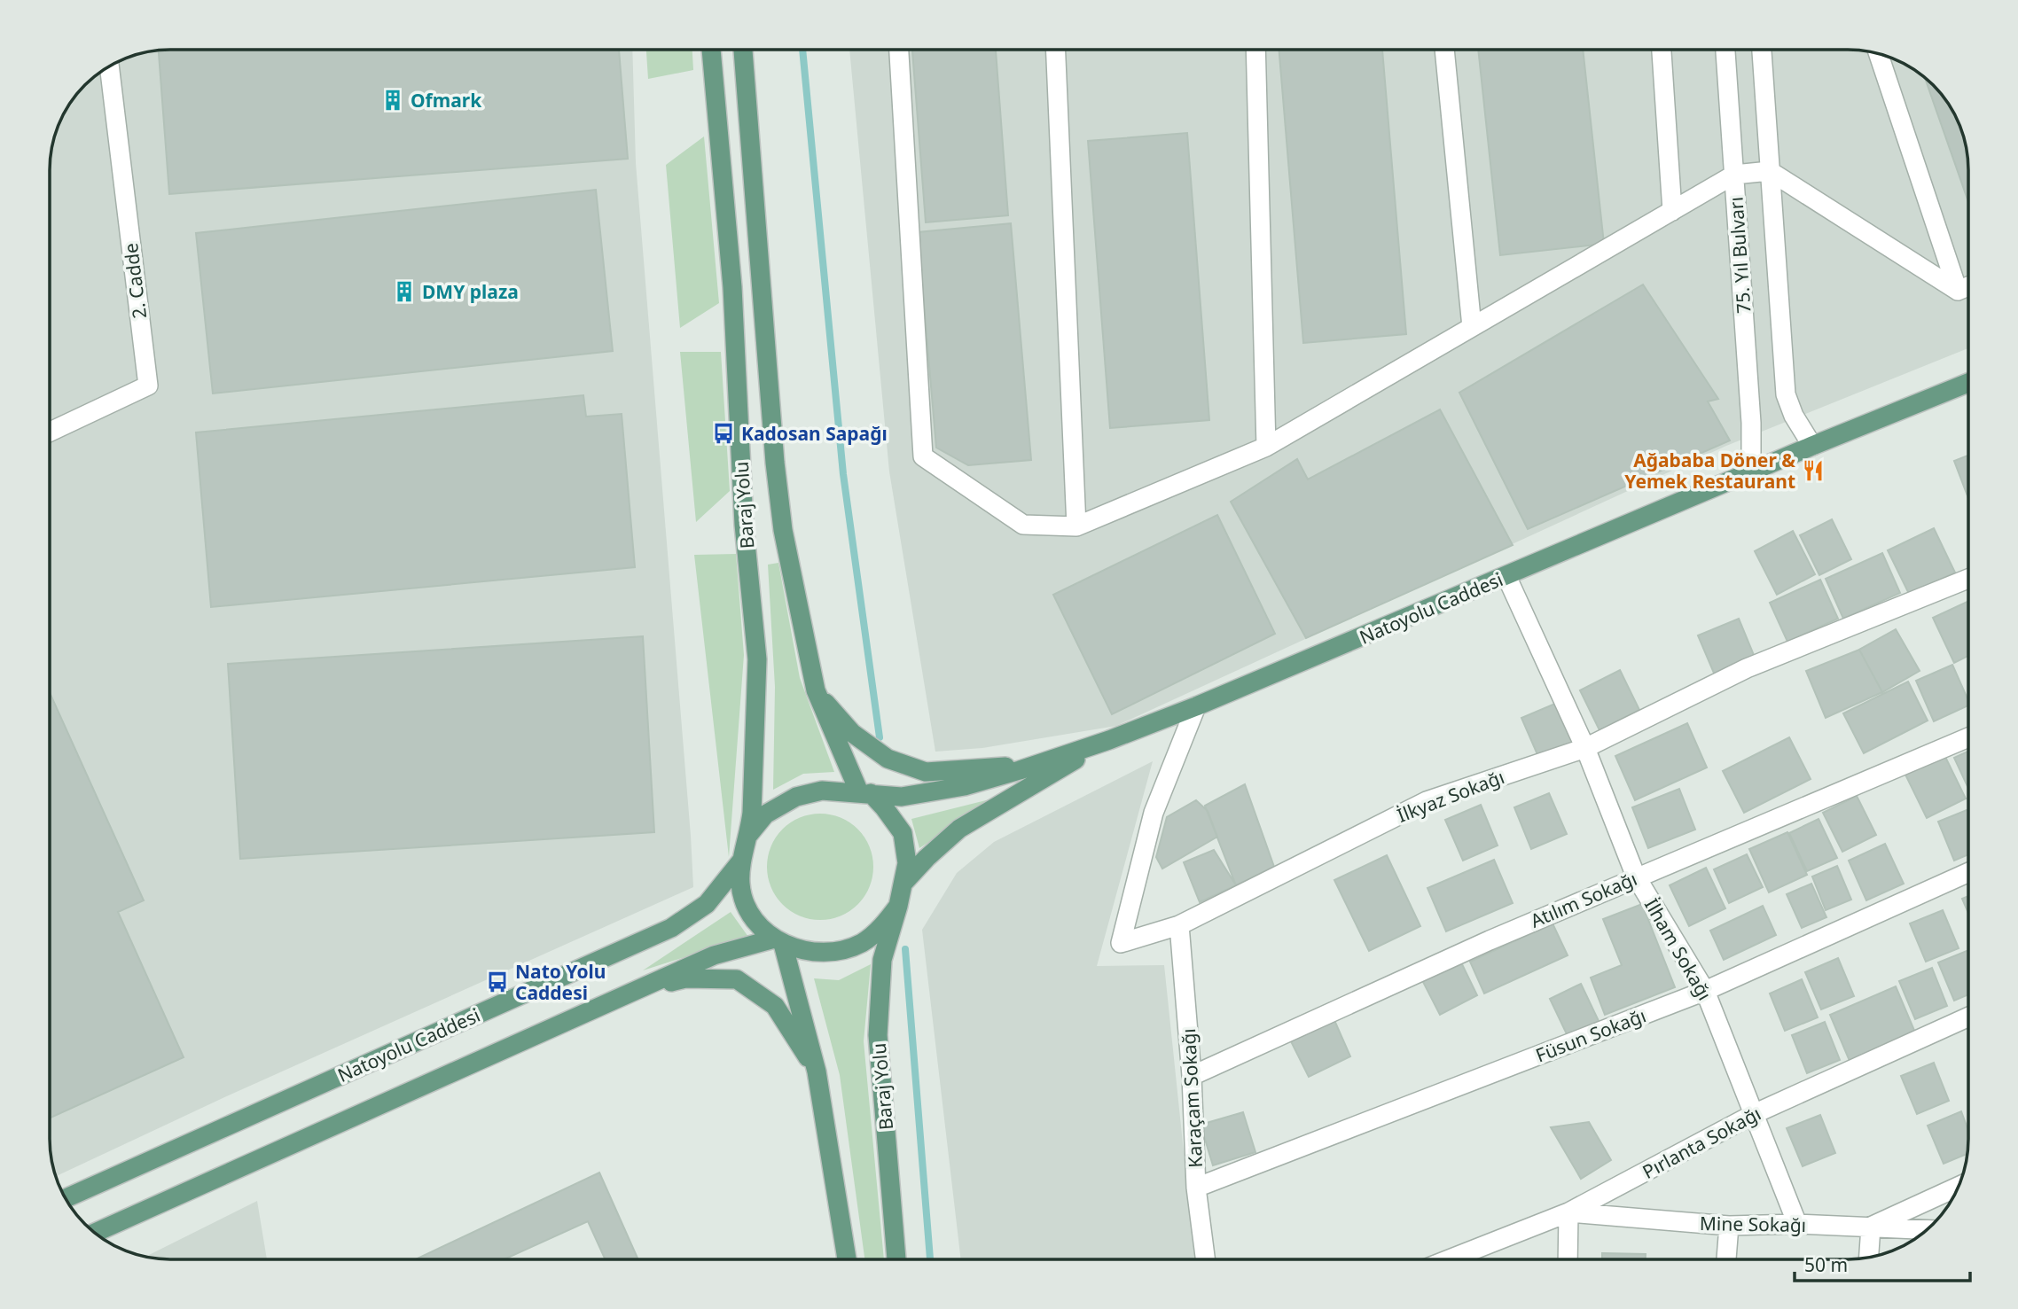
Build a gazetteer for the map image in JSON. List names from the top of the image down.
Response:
{
  "streets": {
    "main road": ["Baraj Yolu", "Natoyolu Caddesi"],
    "street": [
      "75. Yıl Bulvarı",
      "2. Cadde",
      "İlkyaz Sokağı",
      "Atılım Sokağı",
      "İlham Sokağı",
      "Füsun Sokağı",
      "Karaçam Sokağı",
      "Pırlanta Sokağı",
      "Mine Sokağı"
    ]
  },
  "crossings": [
    ["75. Yıl Bulvarı", "Natoyolu Caddesi"],
    ["Baraj Yolu", "Natoyolu Caddesi"],
    ["Natoyolu Caddesi", "İlkyaz Sokağı"],
    ["Natoyolu Caddesi", "İlham Sokağı"],
    ["İlkyaz Sokağı", "İlham Sokağı"],
    ["İlkyaz Sokağı", "Karaçam Sokağı"],
    ["Atılım Sokağı", "İlham Sokağı"],
    ["Atılım Sokağı", "Karaçam Sokağı"],
    ["İlham Sokağı", "Füsun Sokağı"],
    ["İlham Sokağı", "Pırlanta Sokağı"],
    ["İlham Sokağı", "Mine Sokağı"],
    ["Füsun Sokağı", "Karaçam Sokağı"],
    ["Pırlanta Sokağı", "Mine Sokağı"]
  ],
  "places": {
    "building": ["Ofmark", "DMY plaza"],
    "bus stop": ["Kadosan Sapağı", "Nato Yolu Caddesi"],
    "restaurant": ["Ağababa Döner & Yemek Restaurant"]
  },
  "scale_bar": "50 m"
}
